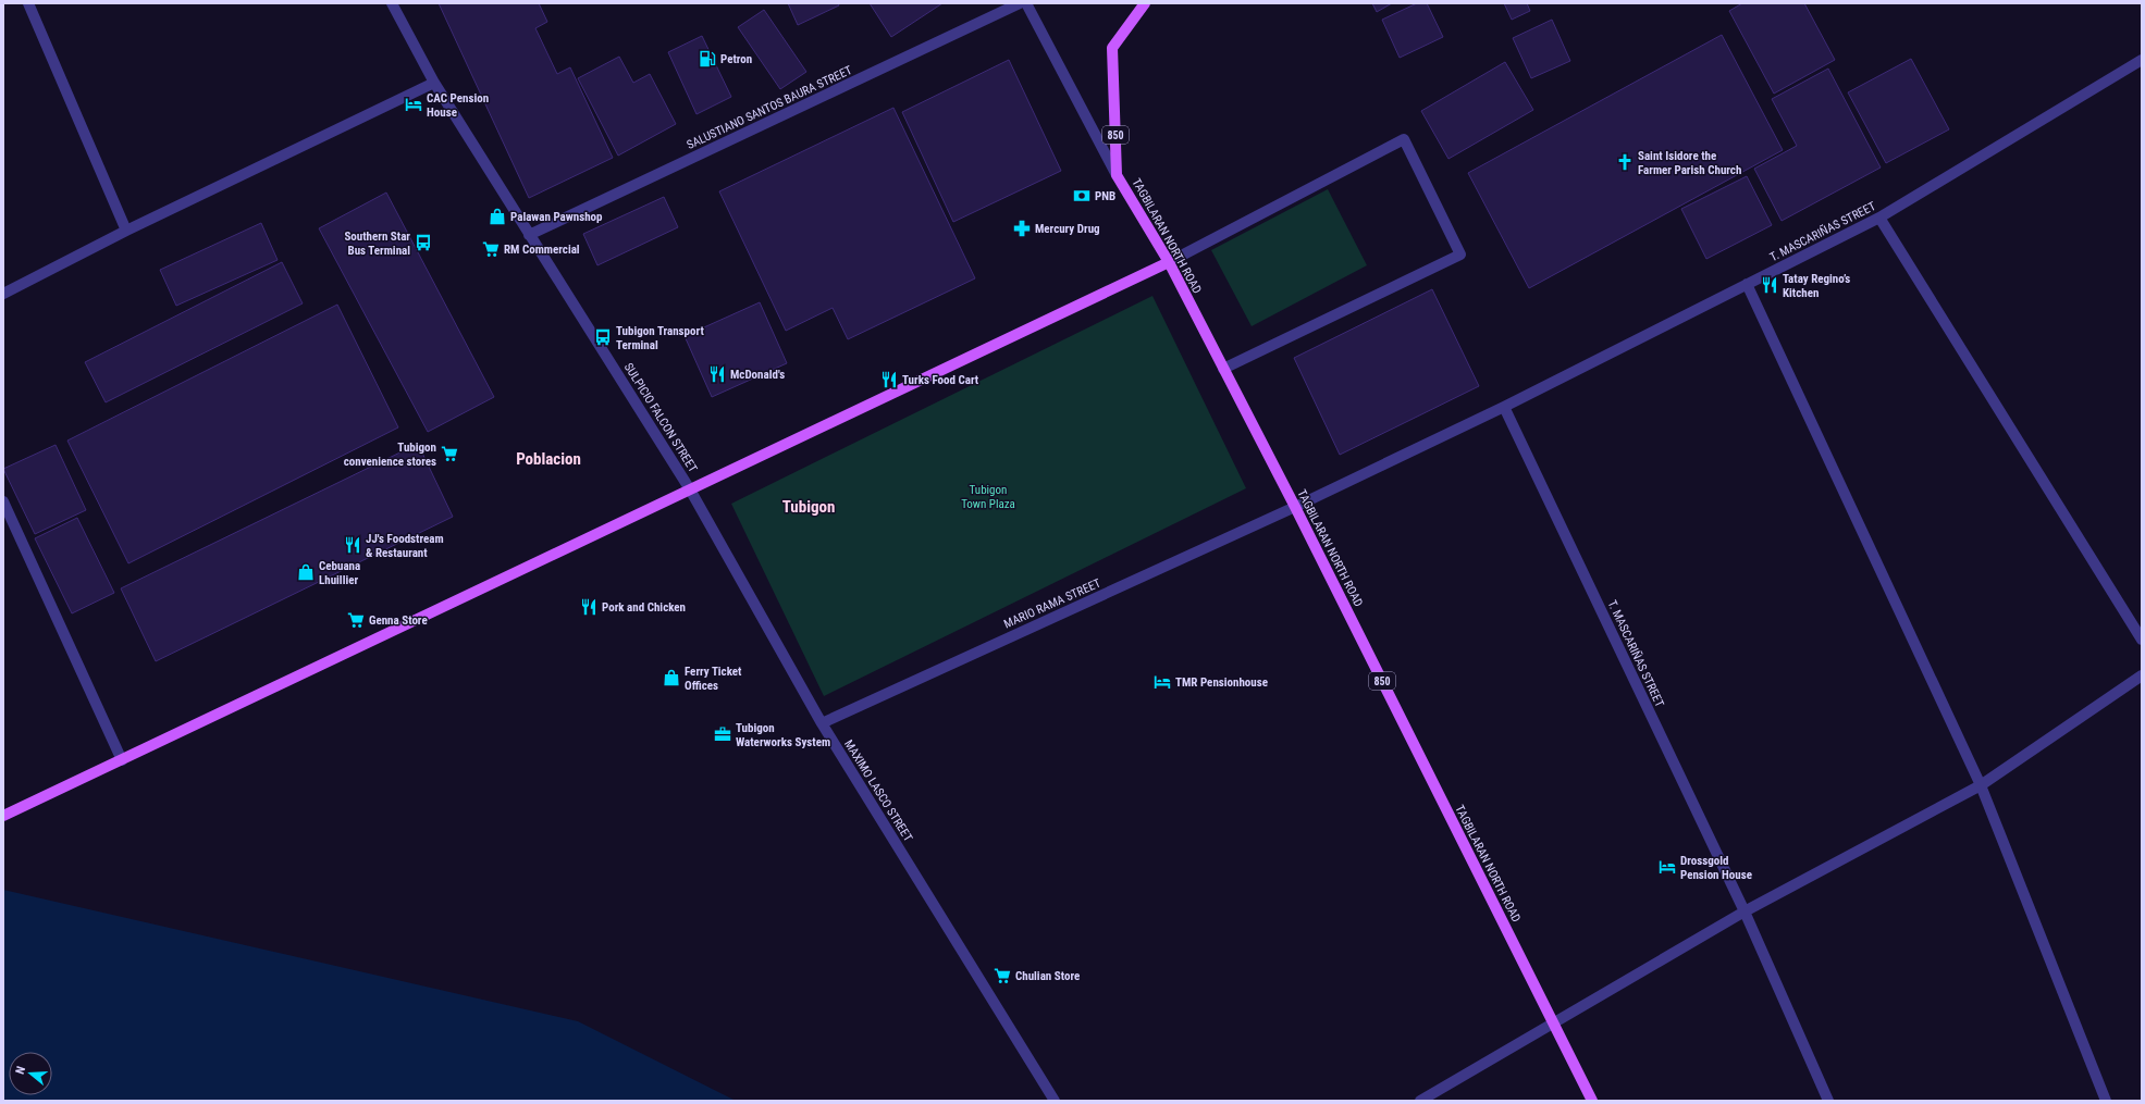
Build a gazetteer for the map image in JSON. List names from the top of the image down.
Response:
{
  "streets": {
    "main road": ["850", "TAGBILARAN NORTH ROAD"],
    "street": [
      "SALUSTIANO SANTOS BAURA STREET",
      "T. MASCARIÑAS STREET",
      "SULPICIO FALCON STREET",
      "MARIO RAMA STREET",
      "MAXIMO LASCO STREET"
    ]
  },
  "crossings": [
    ["SALUSTIANO SANTOS BAURA STREET", "SULPICIO FALCON STREET"],
    ["T. MASCARIÑAS STREET", "TAGBILARAN NORTH ROAD"],
    ["T. MASCARIÑAS STREET", "MARIO RAMA STREET"],
    ["TAGBILARAN NORTH ROAD", "MARIO RAMA STREET"],
    ["SULPICIO FALCON STREET", "MAXIMO LASCO STREET"],
    ["MARIO RAMA STREET", "MAXIMO LASCO STREET"]
  ],
  "districts": ["Poblacion", "Tubigon"],
  "parks": ["Tubigon Town Plaza"],
  "places": {
    "fuel station": ["Petron"],
    "hotel": ["CAC Pension House", "TMR Pensionhouse", "Drossgold Pension House"],
    "church": ["Saint Isidore the Farmer Parish Church"],
    "bank": ["PNB"],
    "shop": ["Palawan Pawnshop", "Cebuana Lhuillier", "Ferry Ticket Offices"],
    "pharmacy": ["Mercury Drug"],
    "bus stop": ["Southern Star Bus Terminal", "Tubigon Transport Terminal"],
    "supermarket": [
      "RM Commercial",
      "Tubigon convenience stores",
      "Genna Store",
      "Chulian Store"
    ],
    "restaurant": [
      "Tatay Regino’s Kitchen",
      "McDonald's",
      "Turks Food Cart",
      "JJ's Foodstream & Restaurant",
      "Pork and Chicken"
    ],
    "office": ["Tubigon Waterworks System"]
  },
  "north": "left"
}
